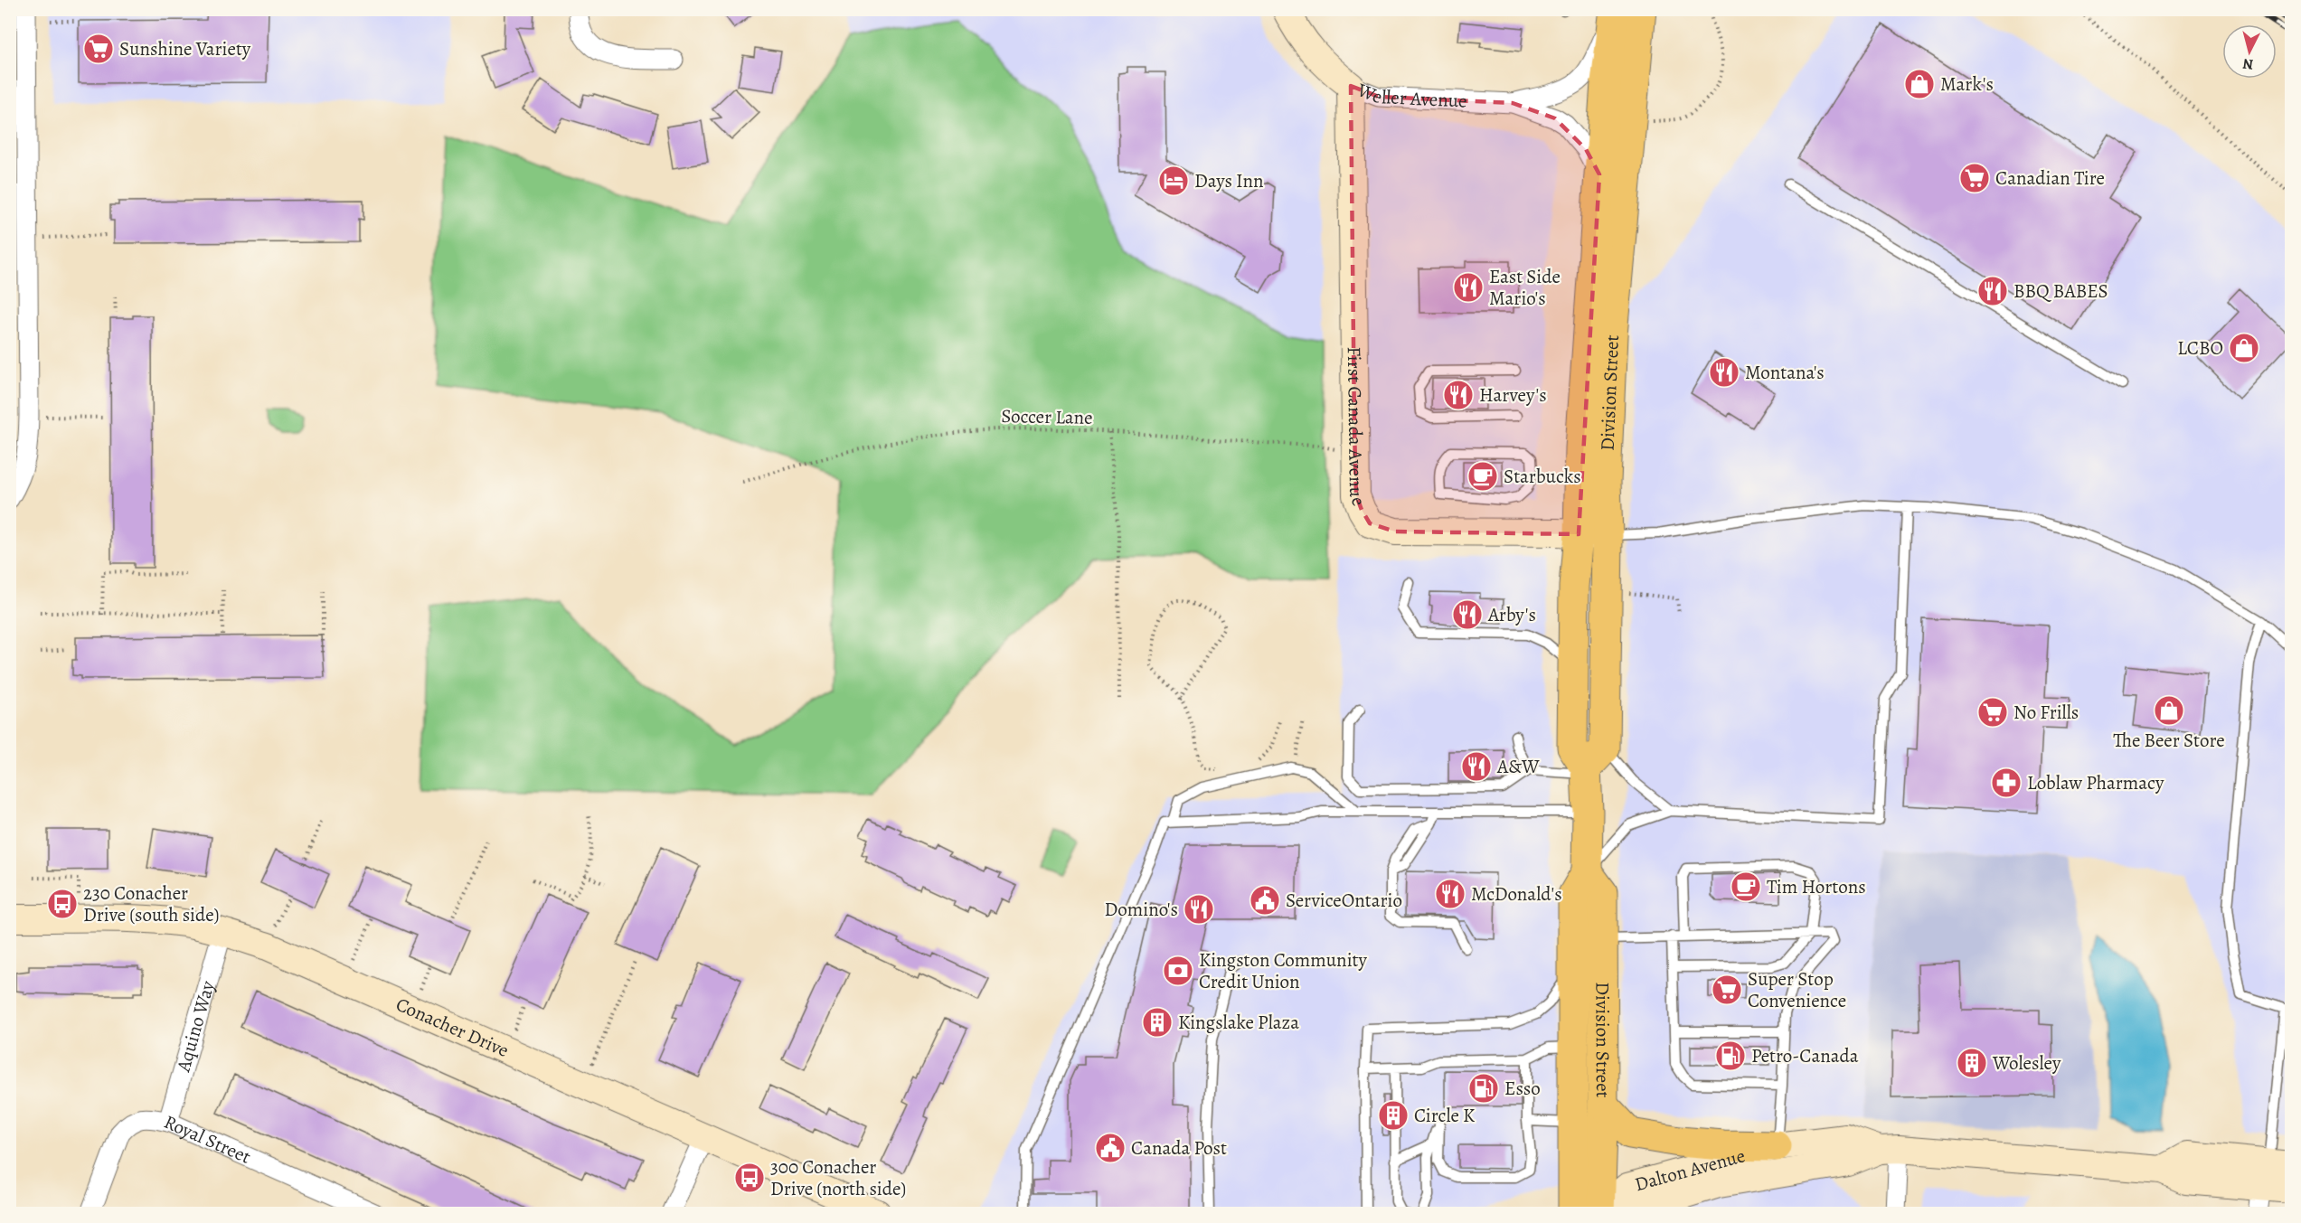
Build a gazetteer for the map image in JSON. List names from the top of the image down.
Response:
{
  "streets": {
    "main road": ["Division Street"],
    "street": [
      "Weller Avenue",
      "First Canada Avenue",
      "Aquino Way",
      "Conacher Drive",
      "Royal Street",
      "Dalton Avenue"
    ],
    "path": ["Soccer Lane"]
  },
  "crossings": [
    ["Weller Avenue", "Division Street"],
    ["Weller Avenue", "First Canada Avenue"],
    ["Division Street", "First Canada Avenue"],
    ["Division Street", "Dalton Avenue"],
    ["Soccer Lane", "First Canada Avenue"],
    ["Aquino Way", "Conacher Drive"],
    ["Aquino Way", "Royal Street"]
  ],
  "places": {
    "supermarket": [
      "Sunshine Variety",
      "Canadian Tire",
      "No Frills",
      "Super Stop Convenience"
    ],
    "shop": ["Mark's", "LCBO", "The Beer Store"],
    "hotel": ["Days Inn"],
    "restaurant": [
      "East Side Mario's",
      "BBQ BABES",
      "Montana's",
      "Harvey's",
      "Arby's",
      "A&W",
      "McDonald's",
      "Domino's"
    ],
    "cafe": ["Starbucks", "Tim Hortons"],
    "pharmacy": ["Loblaw Pharmacy"],
    "public building": ["ServiceOntario", "Canada Post"],
    "bus stop": ["230 Conacher Drive (south side)", "300 Conacher Drive (north side)"],
    "bank": ["Kingston Community Credit Union"],
    "building": ["Kingslake Plaza", "Wolesley", "Circle K"],
    "fuel station": ["Petro-Canada", "Esso"]
  },
  "north": "bottom"
}
